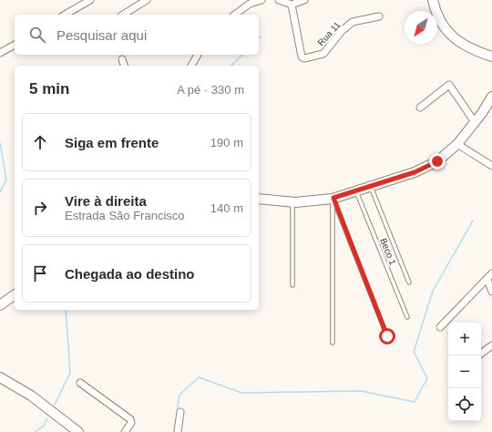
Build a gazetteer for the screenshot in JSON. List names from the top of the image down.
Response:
{
  "streets": {
    "street": ["Rua 11"],
    "lane": ["Beco 1"]
  },
  "north": "bottom left",
  "page": {
    "search": "Pesquisar aqui",
    "heading": ["5 min", "A pé · 330 m"],
    "list": [
      ["Siga em frente", "190 m"],
      ["Vire à direita", "Estrada São Francisco", "140 m"],
      "Chegada ao destino"
    ],
    "map_buttons": ["+", "−"]
  }
}
